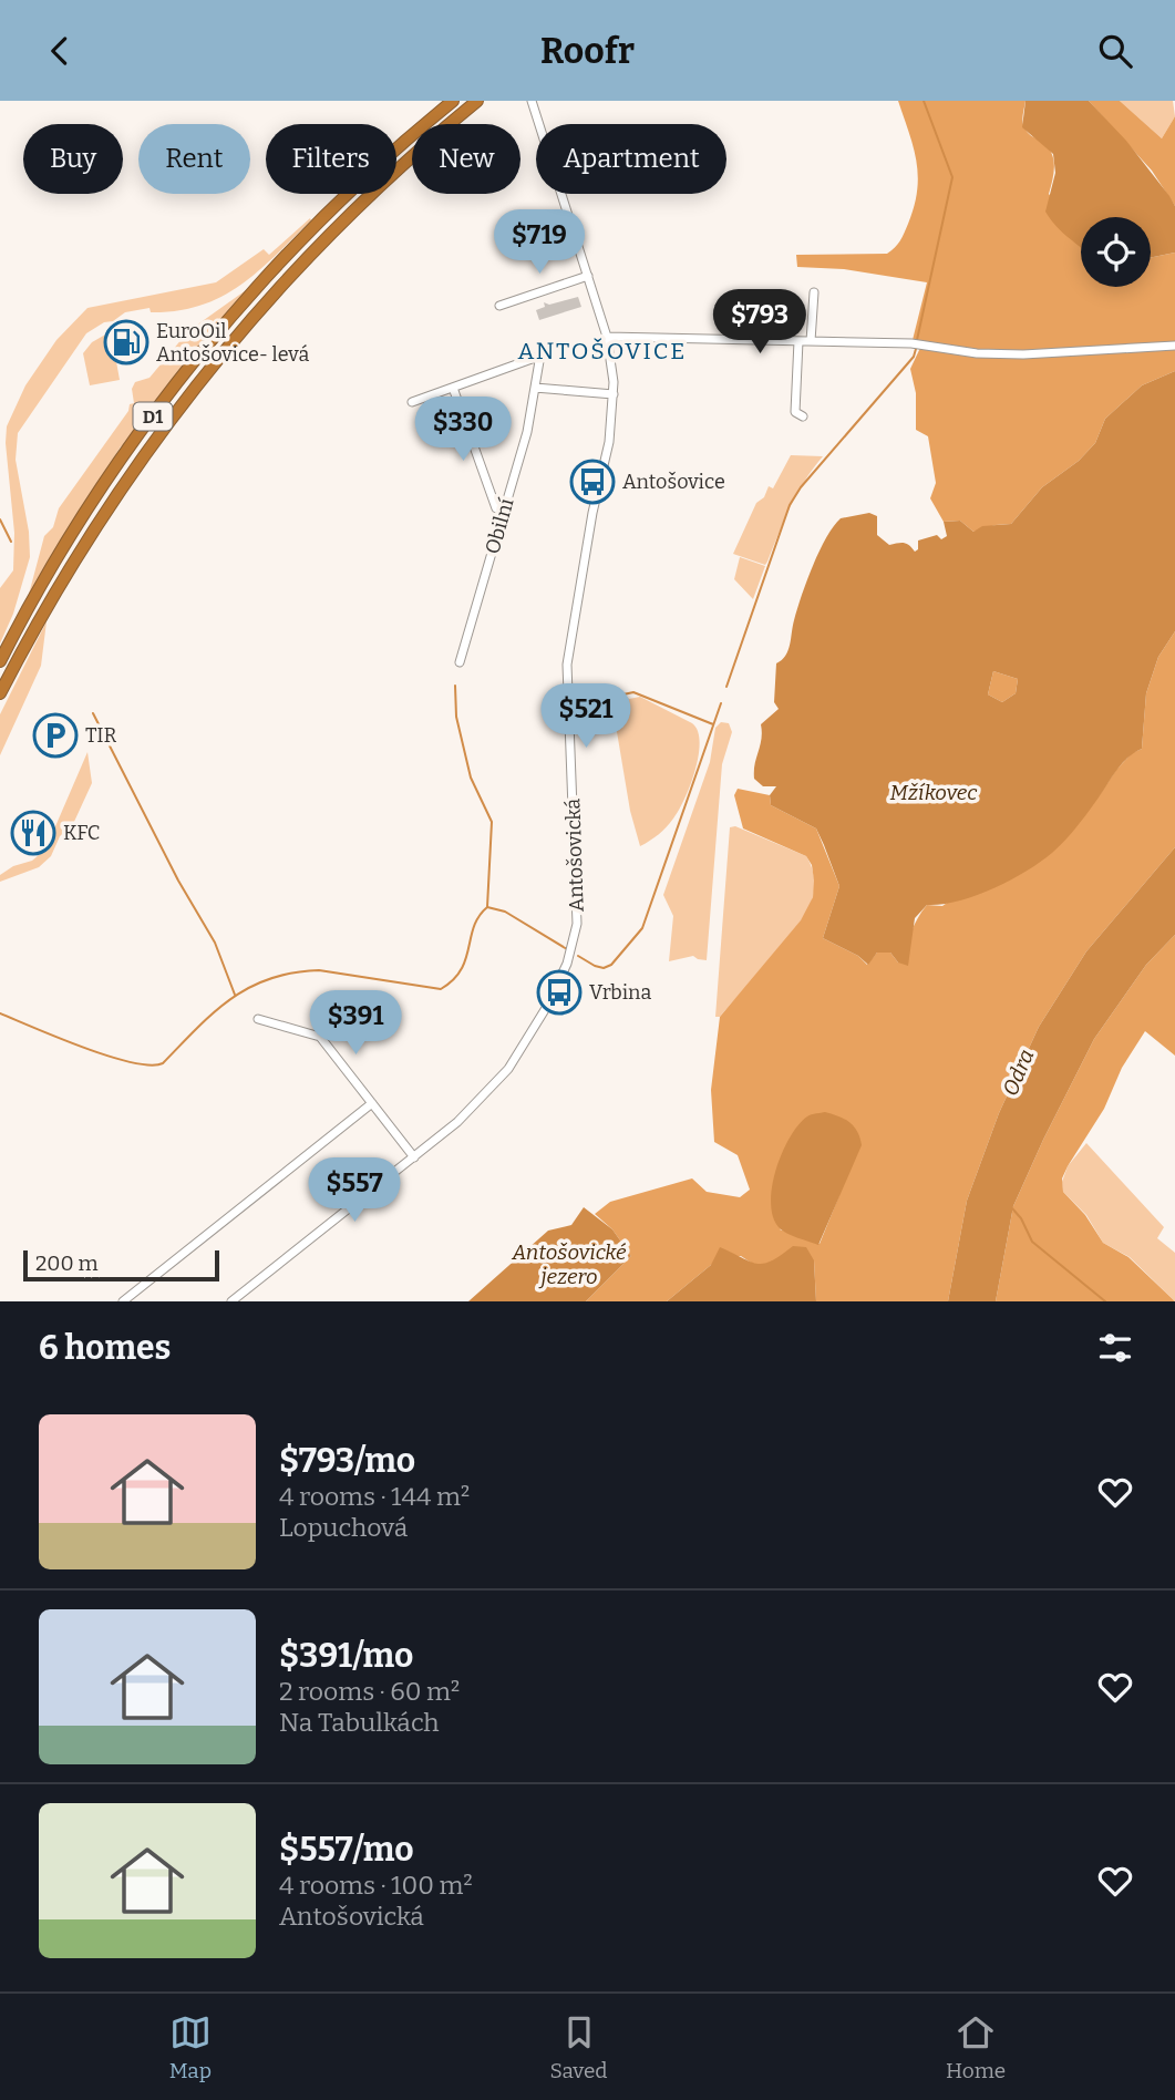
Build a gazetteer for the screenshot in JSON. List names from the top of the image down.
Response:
{
  "streets": {
    "highway": ["D1"],
    "street": ["Obilní", "Antošovická"]
  },
  "districts": ["ANTOŠOVICE"],
  "water": ["Mžíkovec", "Odra", "Antošovické jezero"],
  "places": {
    "fuel station": ["EuroOil Antošovice- levá"],
    "bus stop": ["Antošovice", "Vrbina"],
    "parking": ["TIR"],
    "restaurant": ["KFC"]
  },
  "scale_bar": "200 m",
  "page": {
    "header": "Roofr",
    "chip": [
      "Buy",
      "Rent",
      "Filters",
      "New",
      "Apartment"
    ],
    "price": [
      "$719",
      "$793",
      "$330",
      "$521",
      "$391",
      "$557"
    ],
    "scale": "200 m",
    "heading": "6 homes",
    "list": [
      {
        "name": "$793/mo",
        "note": "4 rooms · 144 m² · Lopuchová"
      },
      {
        "name": "$391/mo",
        "note": "2 rooms · 60 m² · Na Tabulkách"
      },
      {
        "name": "$557/mo",
        "note": "4 rooms · 100 m² · Antošovická"
      }
    ],
    "tabs": ["Map", "Saved", "Home"]
  }
}
